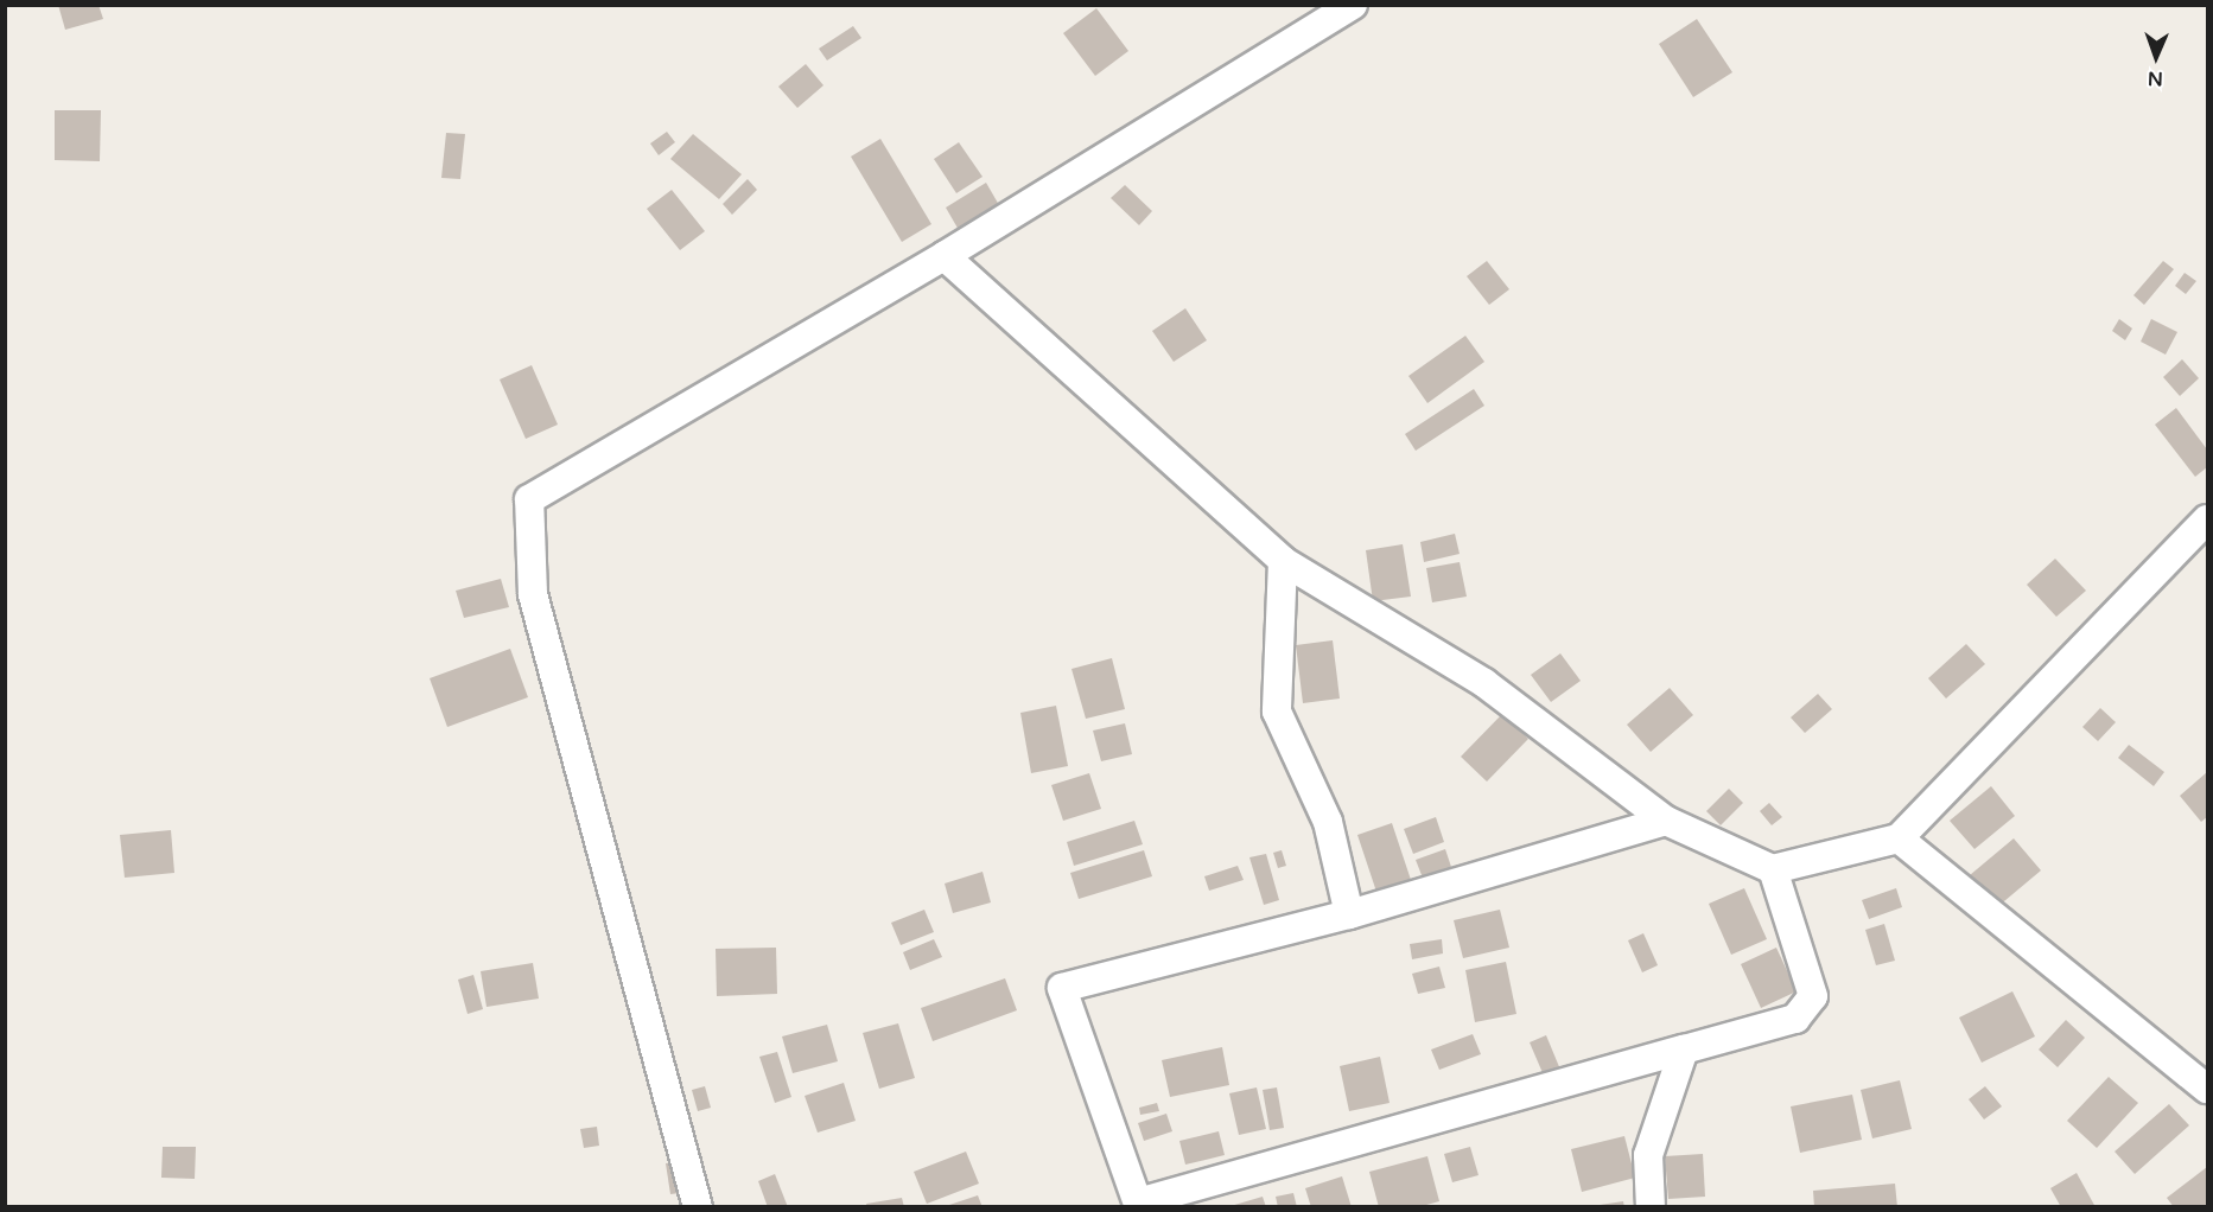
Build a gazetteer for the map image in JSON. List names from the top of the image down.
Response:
{
  "north": "bottom"
}
